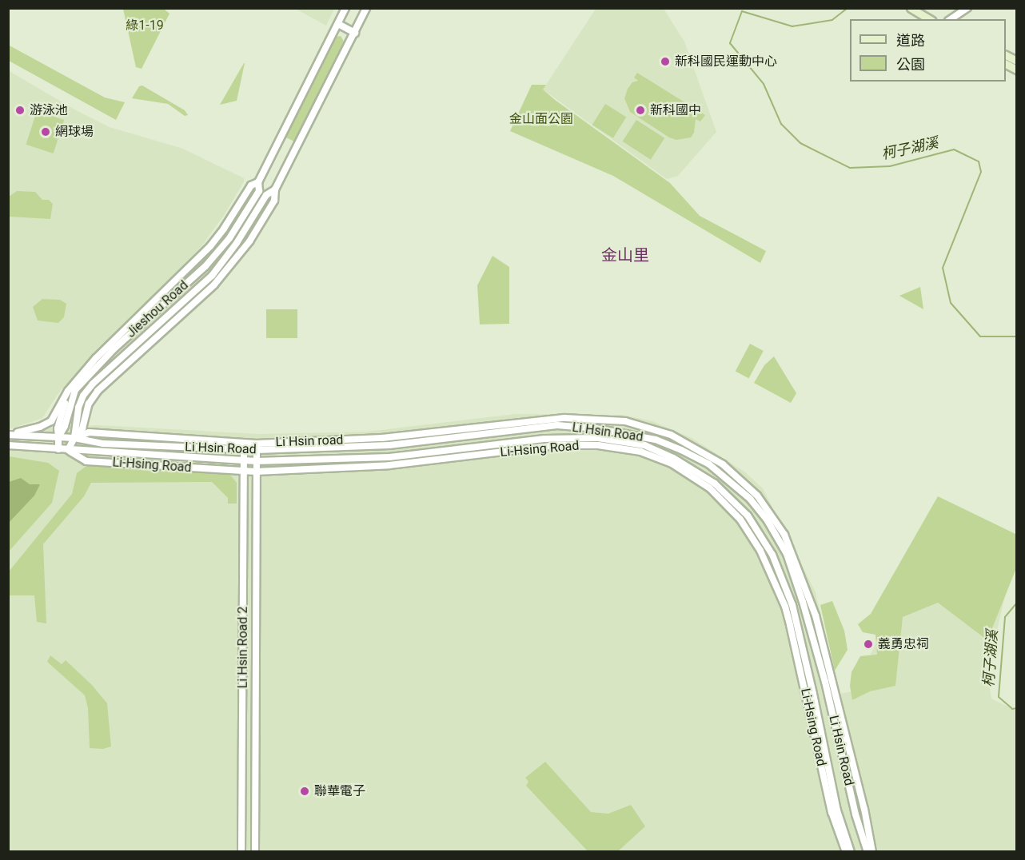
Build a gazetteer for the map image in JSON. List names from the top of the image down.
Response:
{
  "streets": {
    "street": [
      "Jieshou Road",
      "Li Hsin Road",
      "Li Hsin road",
      "Li-Hsing Road",
      "Li Hsin Road 2"
    ]
  },
  "crossings": [
    ["Jieshou Road", "Li Hsin Road"],
    ["Jieshou Road", "Li Hsin road"],
    ["Jieshou Road", "Li-Hsing Road"],
    ["Li Hsin Road", "Li Hsin road"],
    ["Li Hsin Road", "Li-Hsing Road"],
    ["Li Hsin Road", "Li Hsin Road 2"],
    ["Li Hsin road", "Li Hsin Road 2"],
    ["Li-Hsing Road", "Li Hsin Road 2"]
  ],
  "districts": ["金山里"],
  "water": ["柯子湖溪"],
  "parks": ["綠1-19", "金山面公園"],
  "places": [
    "新科國民運動中心",
    "游泳池",
    "新科國中",
    "網球場",
    "義勇忠祠",
    "聯華電子"
  ],
  "legend": ["道路", "公園"]
}
